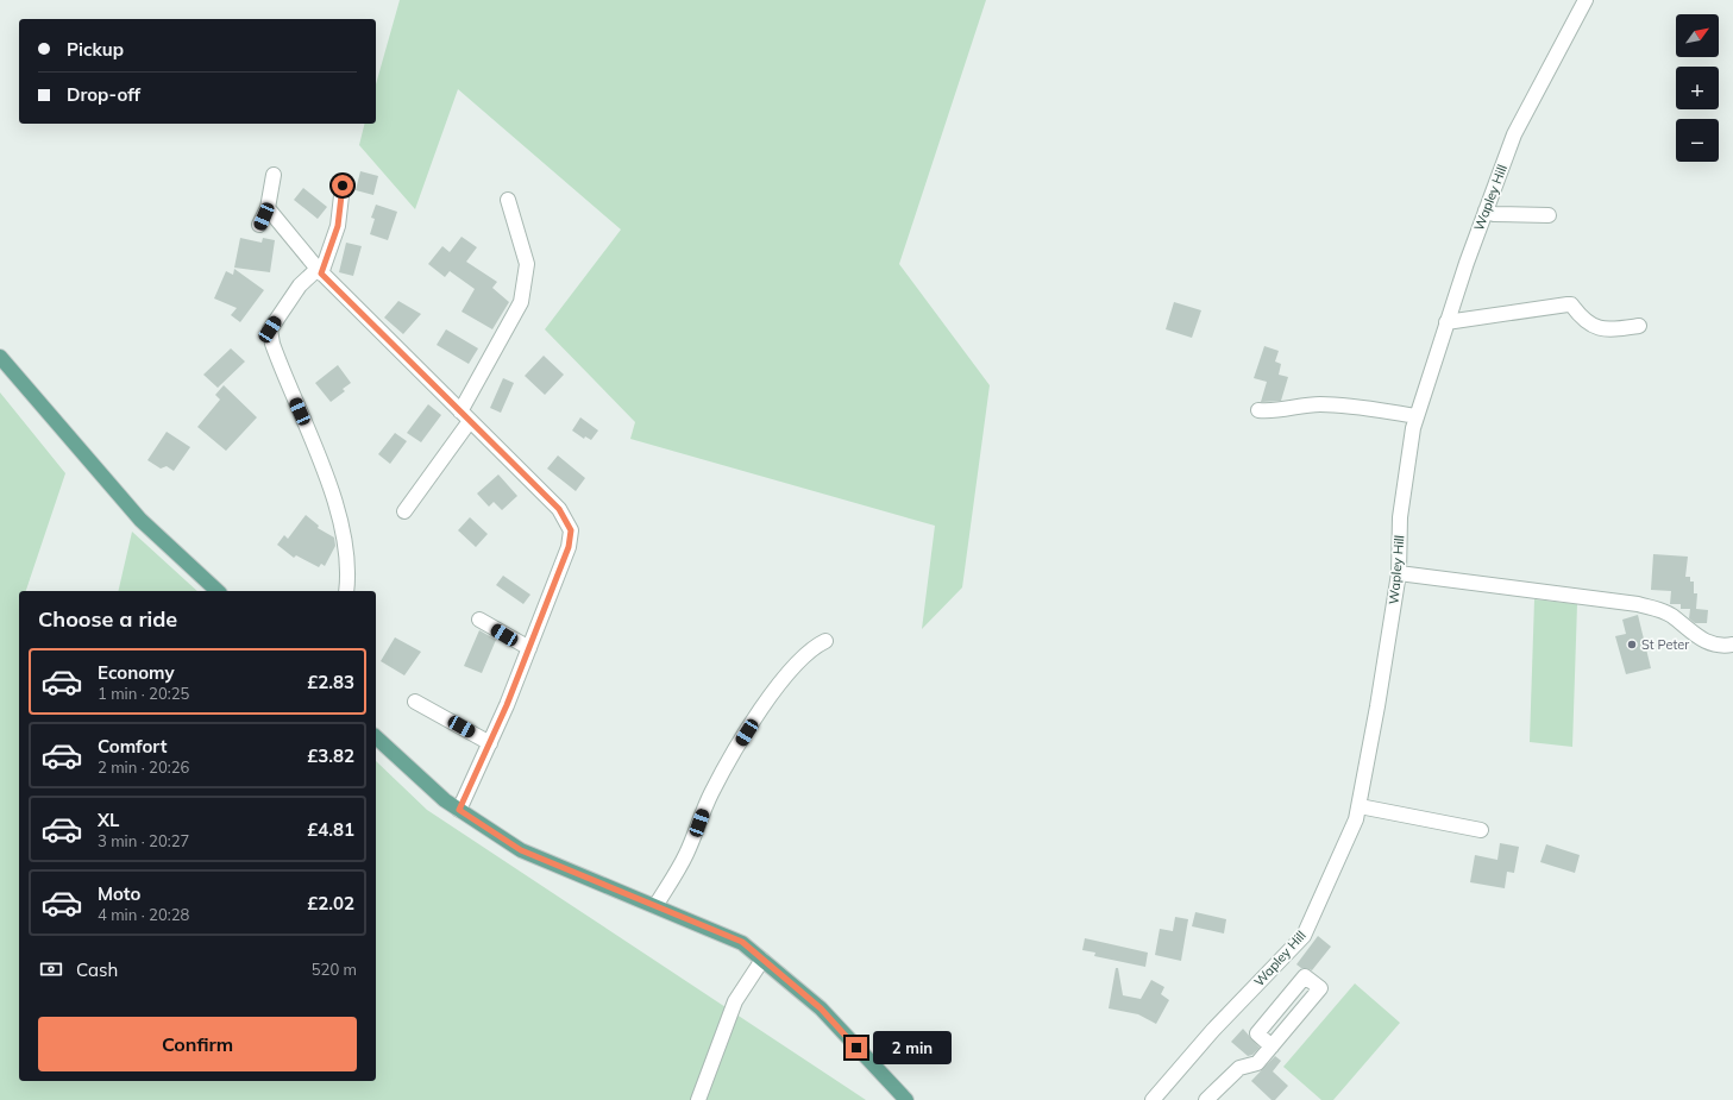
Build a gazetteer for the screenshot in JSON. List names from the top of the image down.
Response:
{
  "streets": {
    "street": ["Wapley Hill"]
  },
  "places": ["St Peter"],
  "north": "top right",
  "page": {
    "map_buttons": ["+", "−"],
    "banner": ["Pickup", "Drop-off"],
    "heading": "Choose a ride",
    "list": [
      {
        "name": "Economy",
        "note": "1 min · 20:25",
        "value": "£2.83"
      },
      {
        "name": "Comfort",
        "note": "2 min · 20:26",
        "value": "£3.82"
      },
      {
        "name": "XL",
        "note": "3 min · 20:27",
        "value": "£4.81"
      },
      {
        "name": "Moto",
        "note": "4 min · 20:28",
        "value": "£2.02"
      }
    ],
    "pay": ["Cash", "520 m"],
    "buttons": "Confirm",
    "bubble": "2 min"
  }
}
